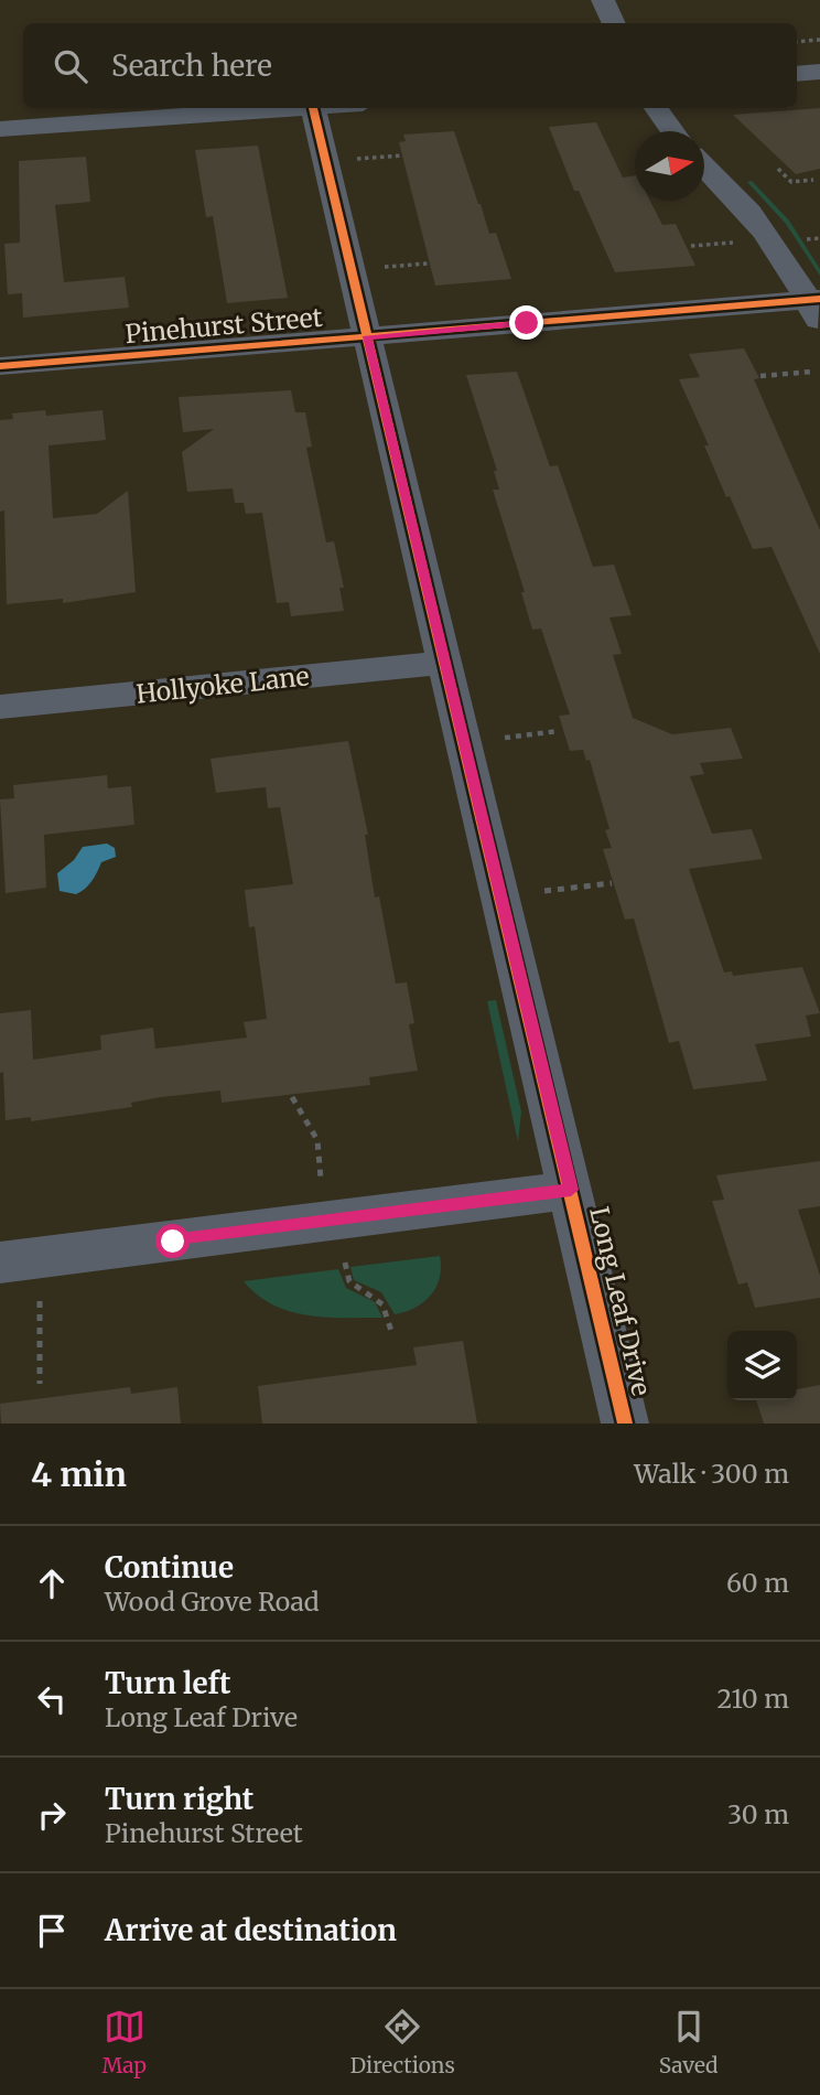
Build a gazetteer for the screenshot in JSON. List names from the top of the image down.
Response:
{
  "streets": {
    "street": ["Pinehurst Street", "Hollyoke Lane", "Long Leaf Drive"]
  },
  "crossings": [
    ["Pinehurst Street", "Long Leaf Drive"],
    ["Hollyoke Lane", "Long Leaf Drive"]
  ],
  "north": "right",
  "page": {
    "search": "Search here",
    "heading": ["4 min", "Walk · 300 m"],
    "list": [
      ["Continue", "Wood Grove Road", "60 m"],
      ["Turn left", "Long Leaf Drive", "210 m"],
      ["Turn right", "Pinehurst Street", "30 m"],
      "Arrive at destination"
    ],
    "nav": ["Map", "Directions", "Saved"]
  }
}
